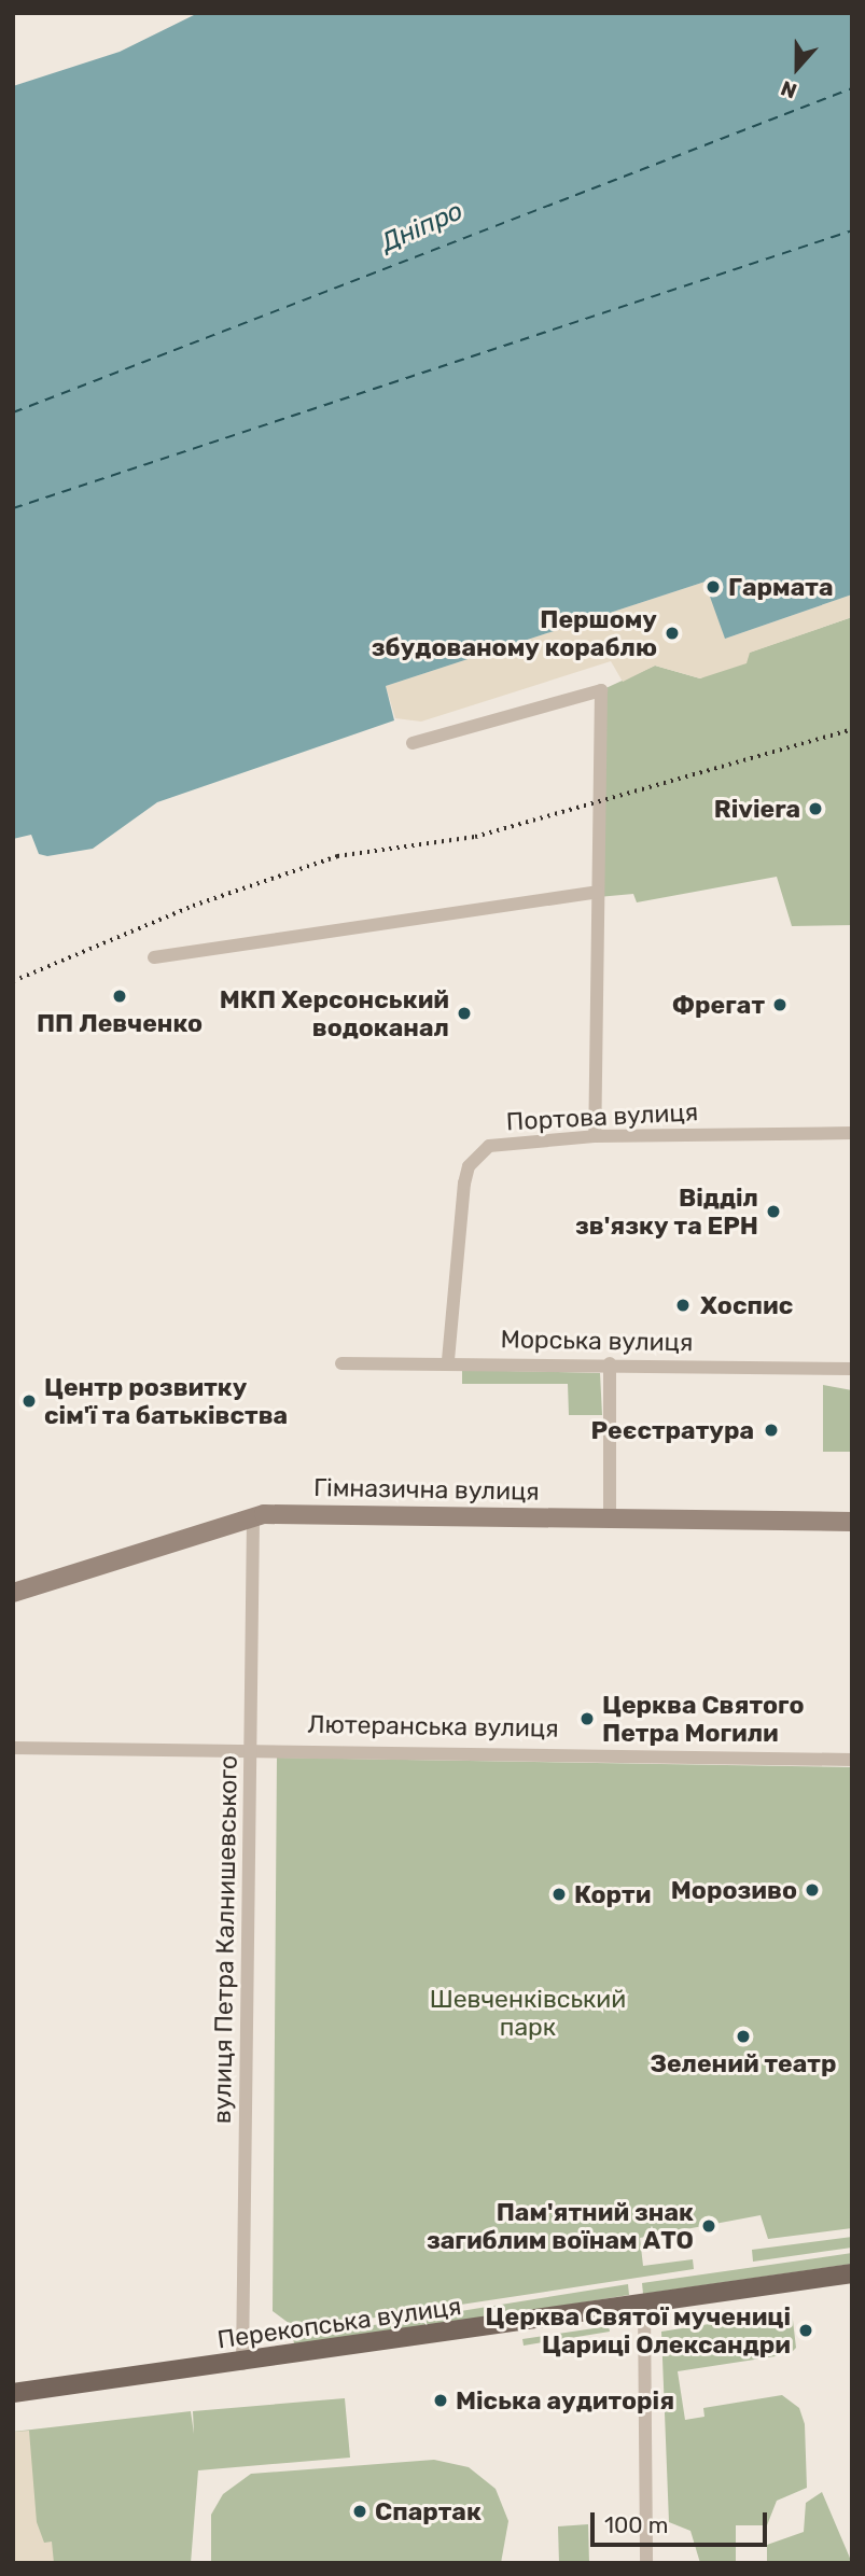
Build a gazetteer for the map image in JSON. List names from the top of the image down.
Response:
{
  "streets": {
    "main road": ["Перекопська вулиця"],
    "street": [
      "Портова вулиця",
      "Морська вулиця",
      "Гімназична вулиця",
      "Лютеранська вулиця",
      "вулиця Петра Калнишевського"
    ]
  },
  "crossings": [
    ["Портова вулиця", "Морська вулиця"],
    ["Гімназична вулиця", "вулиця Петра Калнишевського"],
    ["Лютеранська вулиця", "вулиця Петра Калнишевського"],
    ["вулиця Петра Калнишевського", "Перекопська вулиця"]
  ],
  "water": ["Дніпро"],
  "parks": ["Шевченківський парк"],
  "places": [
    "Гармата",
    "Першому збудованому кораблю",
    "Riviera",
    "ПП Левченко",
    "Фрегат",
    "МКП Херсонський водоканал",
    "Відділ зв'язку та ЕРН",
    "Хоспис",
    "Центр розвитку сім'ї та батьківства",
    "Реєстратура",
    "Церква Святого Петра Могили",
    "Морозиво",
    "Корти",
    "Зелений театр",
    "Пам'ятний знак загиблим воїнам АТО",
    "Церква Святої мучениці Цариці Олександри",
    "Міська аудиторія",
    "Спартак"
  ],
  "scale_bar": "100 m",
  "north": "bottom"
}
